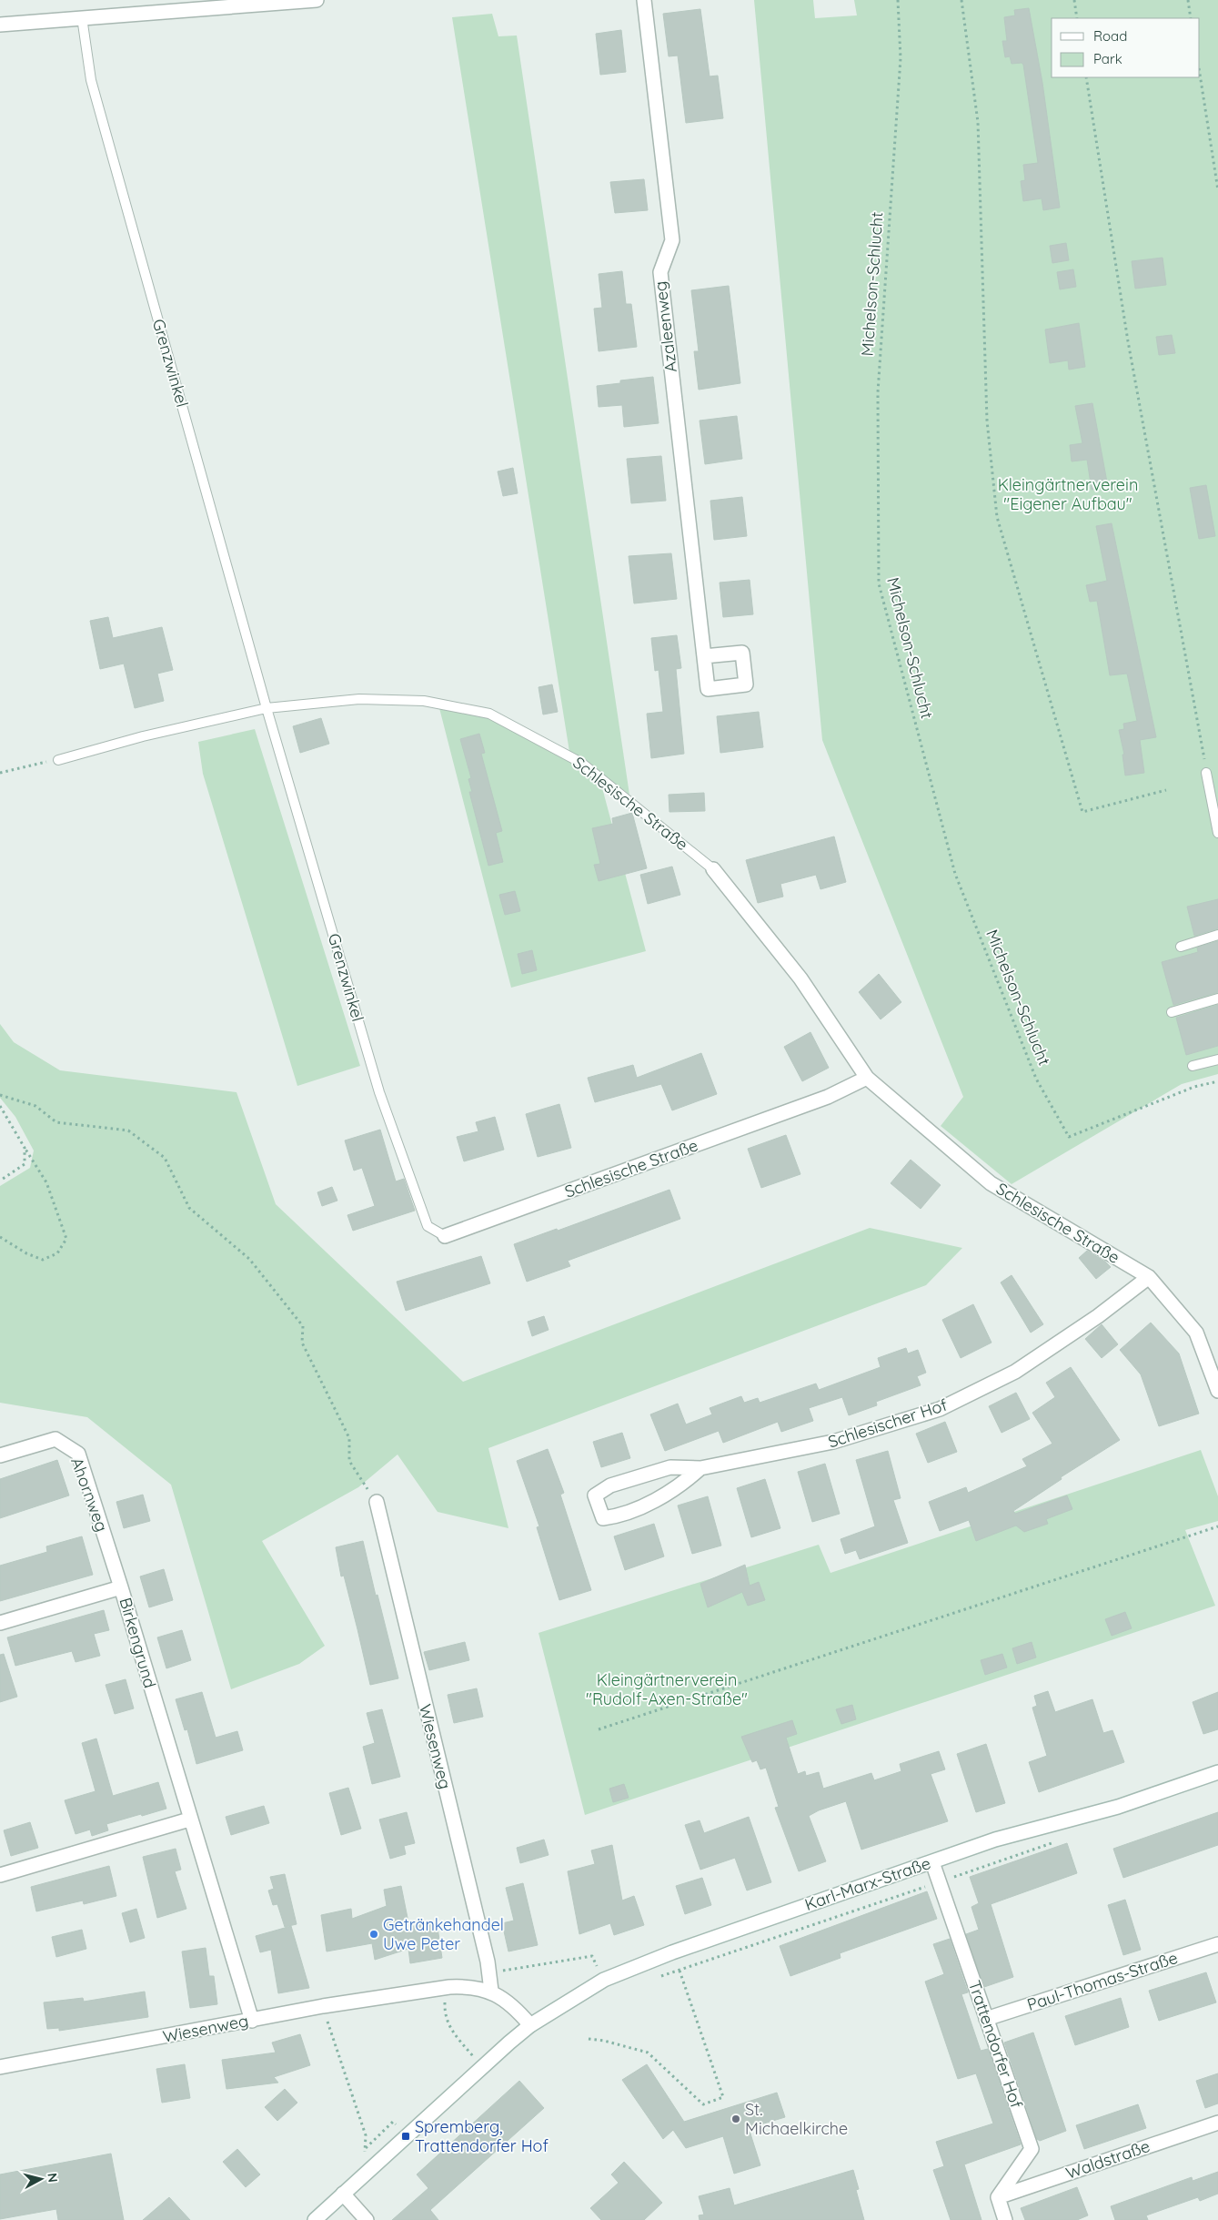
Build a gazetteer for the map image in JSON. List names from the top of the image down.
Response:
{
  "streets": {
    "street": [
      "Azaleenweg",
      "Schlesische Straße",
      "Schlesischer Hof",
      "Ahornweg",
      "Birkengrund",
      "Wiesenweg",
      "Karl-Marx-Straße",
      "Paul-Thomas-Straße",
      "Trattendorfer Hof",
      "Waldstraße"
    ],
    "lane": ["Grenzwinkel"],
    "path": ["Michelson-Schlucht"]
  },
  "crossings": [
    ["Grenzwinkel", "Schlesische Straße"],
    ["Schlesische Straße", "Schlesischer Hof"],
    ["Ahornweg", "Birkengrund"],
    ["Birkengrund", "Wiesenweg"],
    ["Wiesenweg", "Karl-Marx-Straße"],
    ["Karl-Marx-Straße", "Trattendorfer Hof"],
    ["Paul-Thomas-Straße", "Trattendorfer Hof"],
    ["Trattendorfer Hof", "Waldstraße"]
  ],
  "parks": ["Kleingärtnerverein \"Eigener Aufbau\"", "Kleingärtnerverein \"Rudolf-Axen-Straße\""],
  "places": {
    "other": ["Getränkehandel Uwe Peter", "St. Michaelkirche"],
    "transit": ["Spremberg, Trattendorfer Hof"]
  },
  "legend": ["Road", "Park"],
  "north": "right"
}
